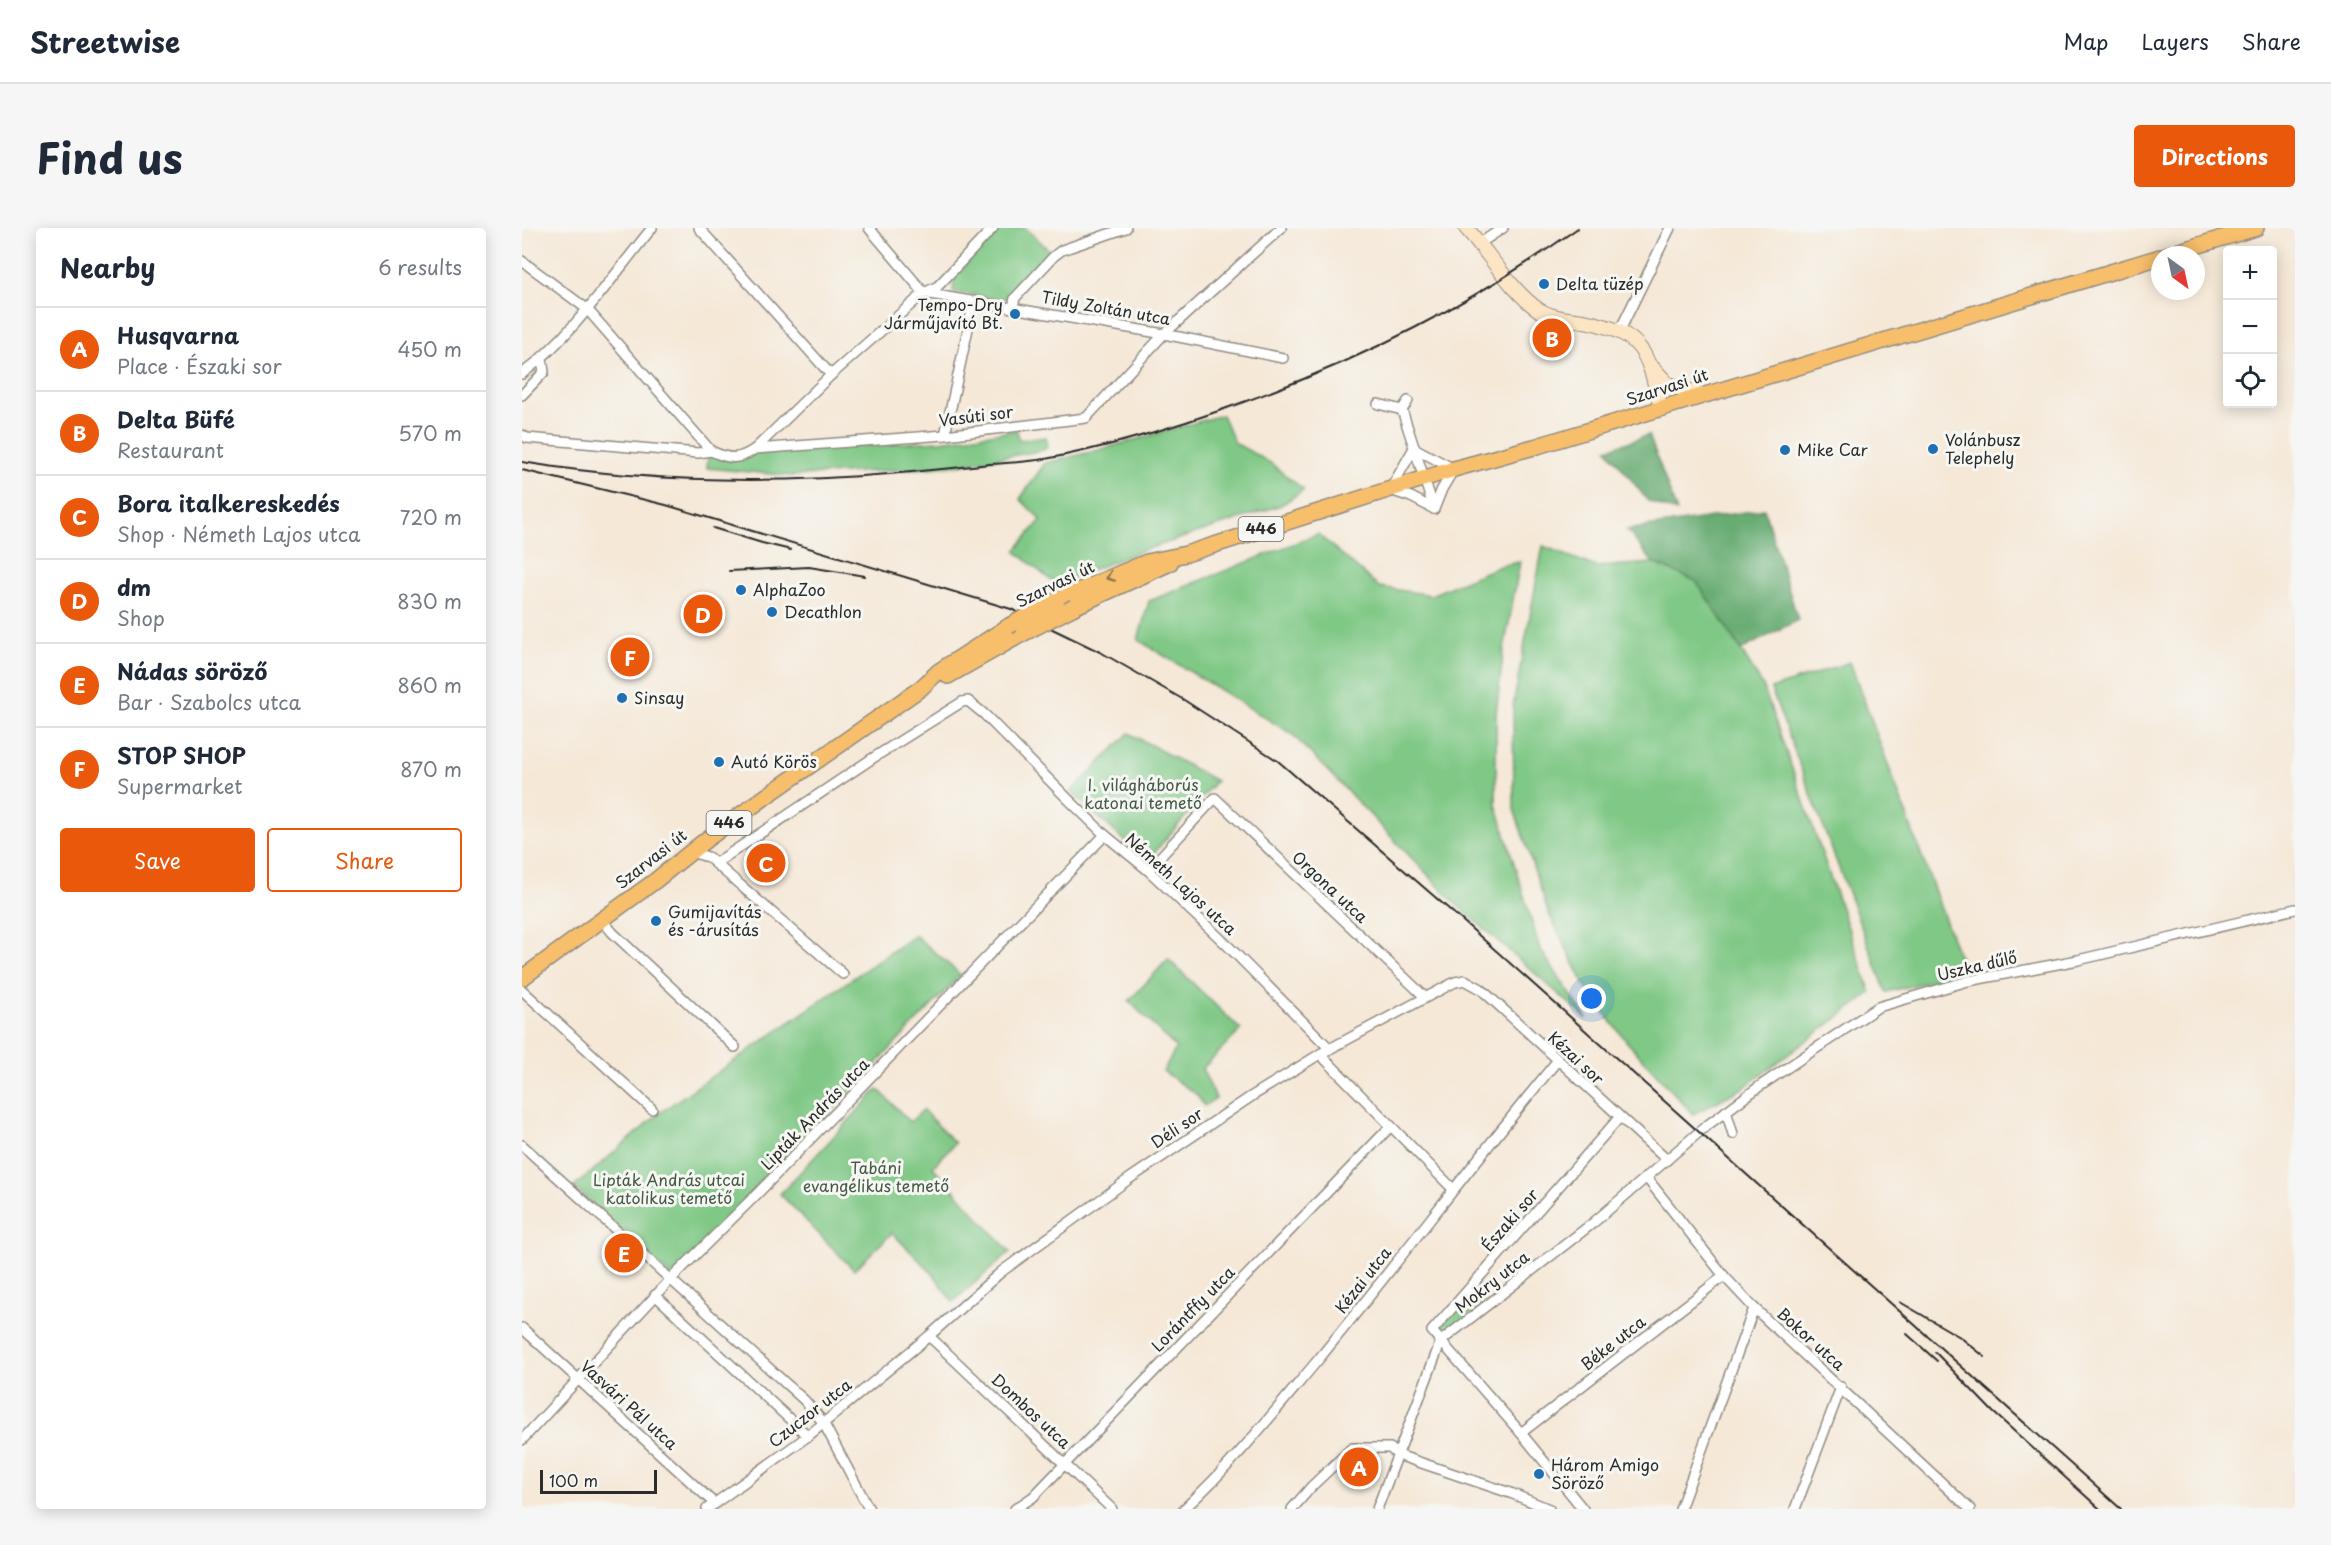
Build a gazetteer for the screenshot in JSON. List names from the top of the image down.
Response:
{
  "streets": {
    "main road": ["Szarvasi út", "446"],
    "street": [
      "Tildy Zoltán utca",
      "Vasúti sor",
      "Németh Lajos utca",
      "Orgona utca",
      "Uszka dűlő",
      "Kézai sor",
      "Lipták András utca",
      "Déli sor",
      "Északi sor",
      "Kézai utca",
      "Mokry utca",
      "Lorántffy utca",
      "Bokor utca",
      "Béke utca",
      "Vasvári Pál utca",
      "Dombos utca",
      "Czuczor utca"
    ]
  },
  "crossings": [
    ["Tildy Zoltán utca", "Vasúti sor"],
    ["Németh Lajos utca", "Orgona utca"],
    ["Németh Lajos utca", "Lipták András utca"],
    ["Németh Lajos utca", "Déli sor"],
    ["Orgona utca", "Déli sor"],
    ["Uszka dűlő", "Mokry utca"],
    ["Kézai sor", "Déli sor"],
    ["Kézai sor", "Északi sor"],
    ["Kézai sor", "Kézai utca"],
    ["Kézai sor", "Mokry utca"],
    ["Lipták András utca", "Vasvári Pál utca"],
    ["Déli sor", "Dombos utca"],
    ["Déli sor", "Czuczor utca"],
    ["Északi sor", "Mokry utca"],
    ["Mokry utca", "Bokor utca"],
    ["Lorántffy utca", "Dombos utca"],
    ["Bokor utca", "Béke utca"],
    ["Vasvári Pál utca", "Czuczor utca"],
    ["Dombos utca", "Czuczor utca"]
  ],
  "parks": ["I. világháborús katonai temető", "Tabáni evangélikus temető", "Lipták András utcai katolikus temető"],
  "places": [
    "Delta tüzép",
    "Tempo-Dry Járműjavító Bt.",
    "Volánbusz Telephely",
    "Mike Car",
    "AlphaZoo",
    "Decathlon",
    "Sinsay",
    "Autó Körös",
    "Gumijavítás és -árusítás",
    "Három Amigo Söröző"
  ],
  "scale_bar": "100 m",
  "north": "bottom right",
  "page": {
    "header": "Streetwise",
    "nav": ["Map", "Layers", "Share"],
    "title": "Find us",
    "buttons": [
      "Directions",
      ["Save", "Share"]
    ],
    "heading": ["Nearby", "6 results"],
    "map_buttons": ["+", "−"],
    "list": [
      {
        "mark": "A",
        "name": "Husqvarna",
        "note": "Place · Északi sor",
        "value": "450 m"
      },
      {
        "mark": "B",
        "name": "Delta Büfé",
        "note": "Restaurant",
        "value": "570 m"
      },
      {
        "mark": "C",
        "name": "Bora italkereskedés",
        "note": "Shop · Németh Lajos utca",
        "value": "720 m"
      },
      {
        "mark": "D",
        "name": "dm",
        "note": "Shop",
        "value": "830 m"
      },
      {
        "mark": "E",
        "name": "Nádas söröző",
        "note": "Bar · Szabolcs utca",
        "value": "860 m"
      },
      {
        "mark": "F",
        "name": "STOP SHOP",
        "note": "Supermarket",
        "value": "870 m"
      }
    ],
    "pins": [
      "B",
      "D",
      "F",
      "C",
      "E",
      "A"
    ],
    "scale": "100 m"
  }
}
